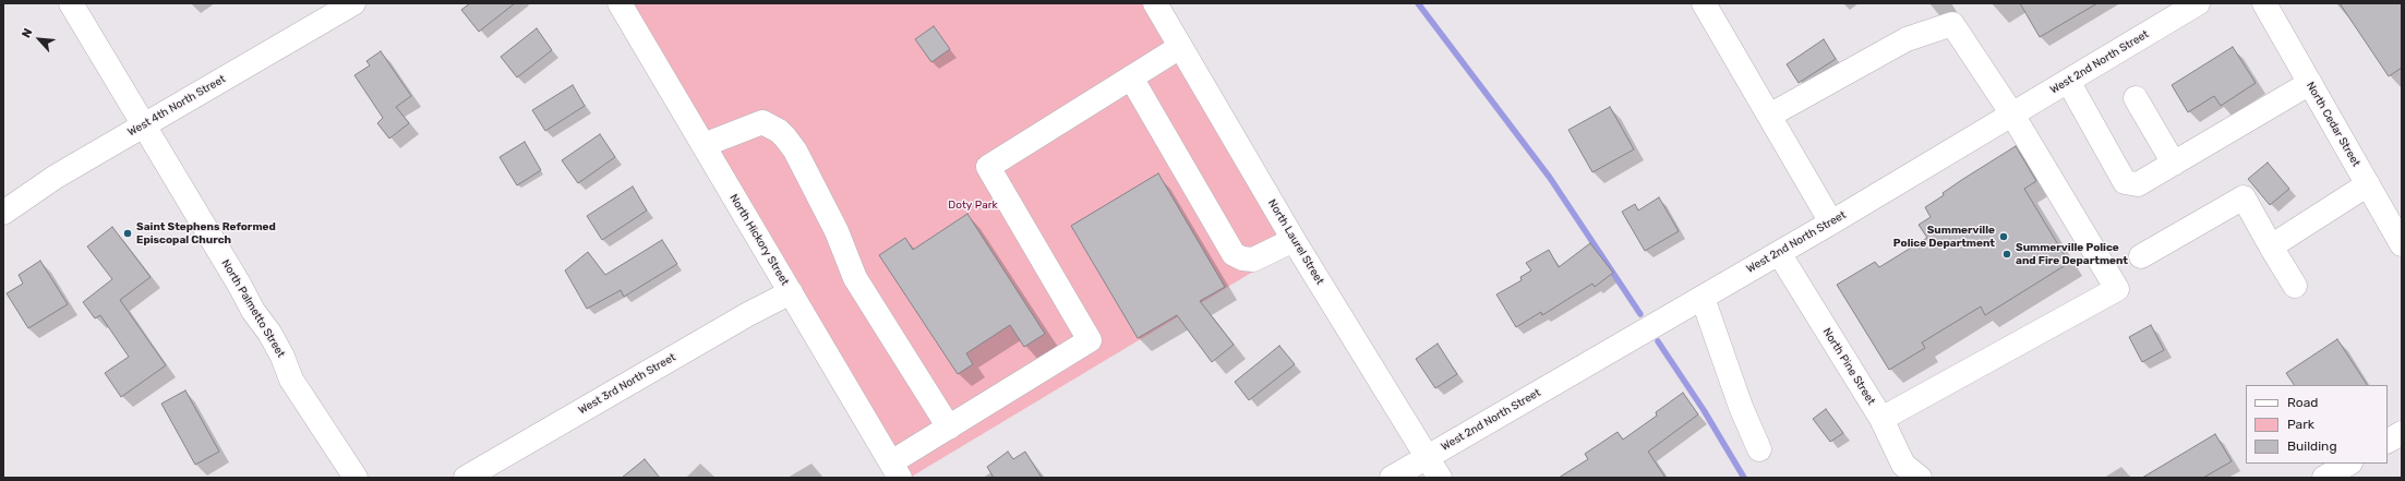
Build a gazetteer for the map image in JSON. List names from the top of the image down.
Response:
{
  "streets": {
    "street": [
      "West 2nd North Street",
      "West 4th North Street",
      "North Cedar Street",
      "North Hickory Street",
      "North Laurel Street",
      "North Palmetto Street",
      "North Pine Street",
      "West 3rd North Street"
    ]
  },
  "crossings": [
    ["West 2nd North Street", "North Laurel Street"],
    ["West 2nd North Street", "North Pine Street"],
    ["West 4th North Street", "North Palmetto Street"],
    ["North Hickory Street", "West 3rd North Street"]
  ],
  "parks": ["Doty Park"],
  "places": ["Saint Stephens Reformed Episcopal Church", "Summerville Police Department", "Summerville Police and Fire Department"],
  "legend": ["Road", "Park", "Building"],
  "north": "top left"
}
